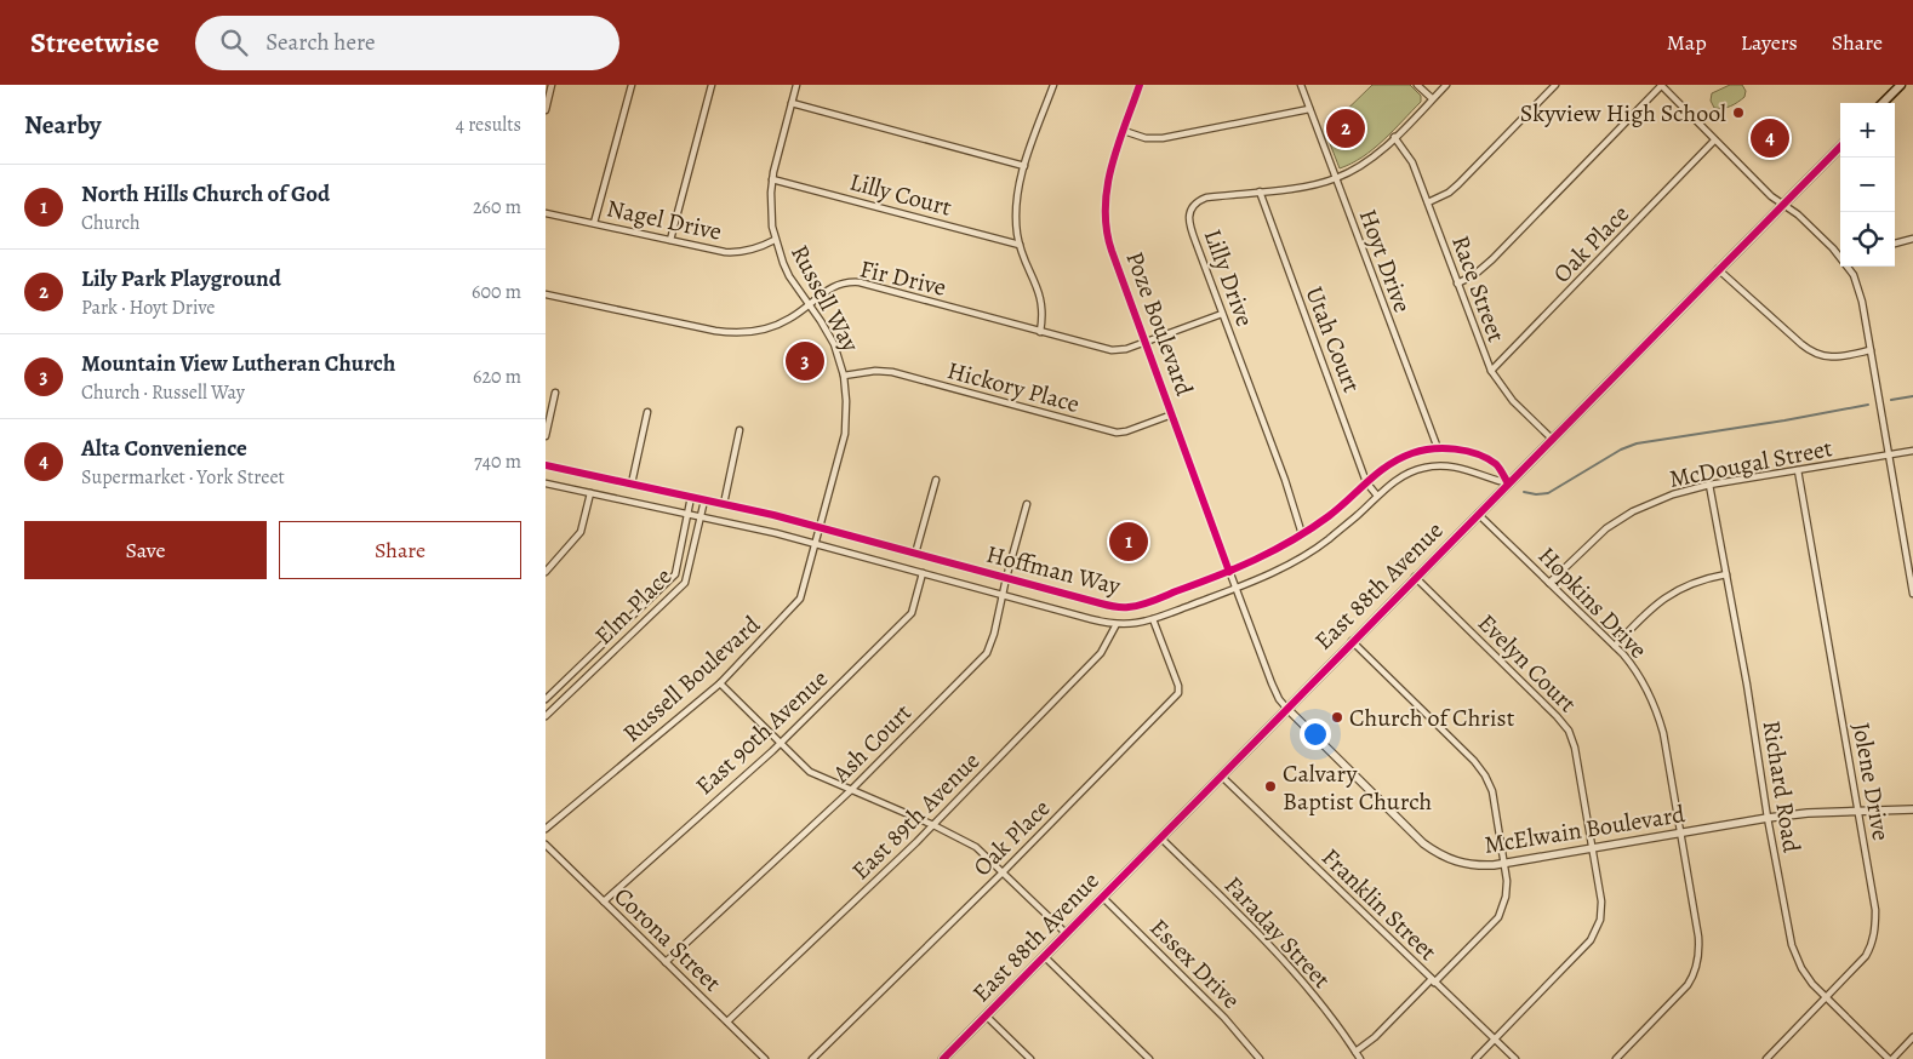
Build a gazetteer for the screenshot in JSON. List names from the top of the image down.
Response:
{
  "streets": {
    "main road": ["East 88th Avenue"],
    "street": [
      "Lilly Court",
      "Nagel Drive",
      "Oak Place",
      "Hoyt Drive",
      "Fir Drive",
      "Lilly Drive",
      "Race Street",
      "Russell Way",
      "Poze Boulevard",
      "Utah Court",
      "Hickory Place",
      "McDougal Street",
      "Hoffman Way",
      "Hopkins Drive",
      "Elm Place",
      "Evelyn Court",
      "Russell Boulevard",
      "East 90th Avenue",
      "Ash Court",
      "Jolene Drive",
      "Richard Road",
      "East 89th Avenue",
      "McElwain Boulevard",
      "Franklin Street",
      "Faraday Street",
      "Corona Street",
      "Essex Drive"
    ]
  },
  "crossings": [
    ["Lilly Court", "Russell Way"],
    ["Nagel Drive", "Russell Way"],
    ["Oak Place", "Race Street"],
    ["Oak Place", "Hoffman Way"],
    ["Hoyt Drive", "Lilly Drive"],
    ["Hoyt Drive", "Hoffman Way"],
    ["Fir Drive", "Lilly Drive"],
    ["Fir Drive", "Russell Way"],
    ["Fir Drive", "Poze Boulevard"],
    ["Lilly Drive", "Race Street"],
    ["Lilly Drive", "Utah Court"],
    ["Lilly Drive", "Hoffman Way"],
    ["Race Street", "East 88th Avenue"],
    ["Russell Way", "Hickory Place"],
    ["Russell Way", "Hoffman Way"],
    ["Russell Way", "Russell Boulevard"],
    ["Poze Boulevard", "Hickory Place"],
    ["Poze Boulevard", "Hoffman Way"],
    ["Poze Boulevard", "East 88th Avenue"],
    ["Poze Boulevard", "McElwain Boulevard"],
    ["Utah Court", "Hoffman Way"],
    ["McDougal Street", "Hopkins Drive"],
    ["McDougal Street", "Jolene Drive"],
    ["McDougal Street", "Richard Road"],
    ["Hoffman Way", "East 88th Avenue"],
    ["Hoffman Way", "Elm Place"],
    ["Hoffman Way", "Russell Boulevard"],
    ["Hoffman Way", "East 90th Avenue"],
    ["Hoffman Way", "Ash Court"],
    ["Hoffman Way", "East 89th Avenue"],
    ["East 88th Avenue", "Hopkins Drive"],
    ["East 88th Avenue", "Evelyn Court"],
    ["East 88th Avenue", "McElwain Boulevard"],
    ["East 88th Avenue", "Franklin Street"],
    ["East 88th Avenue", "Faraday Street"],
    ["East 88th Avenue", "Essex Drive"],
    ["Hopkins Drive", "McElwain Boulevard"],
    ["Evelyn Court", "McElwain Boulevard"],
    ["Evelyn Court", "Franklin Street"],
    ["East 90th Avenue", "Corona Street"],
    ["Ash Court", "Corona Street"],
    ["Jolene Drive", "Richard Road"],
    ["Jolene Drive", "McElwain Boulevard"],
    ["Richard Road", "McElwain Boulevard"],
    ["East 89th Avenue", "Corona Street"]
  ],
  "places": ["Skyview High School", "Church of Christ", "Calvary Baptist Church"],
  "page": {
    "header": "Streetwise",
    "search": "Search here",
    "nav": ["Map", "Layers", "Share"],
    "heading": ["Nearby", "4 results"],
    "map_buttons": ["+", "−"],
    "pins": [
      "2",
      "4",
      "3",
      "1"
    ],
    "list": [
      {
        "mark": "1",
        "name": "North Hills Church of God",
        "note": "Church",
        "value": "260 m"
      },
      {
        "mark": "2",
        "name": "Lily Park Playground",
        "note": "Park · Hoyt Drive",
        "value": "600 m"
      },
      {
        "mark": "3",
        "name": "Mountain View Lutheran Church",
        "note": "Church · Russell Way",
        "value": "620 m"
      },
      {
        "mark": "4",
        "name": "Alta Convenience",
        "note": "Supermarket · York Street",
        "value": "740 m"
      }
    ],
    "buttons": ["Save", "Share"]
  }
}
